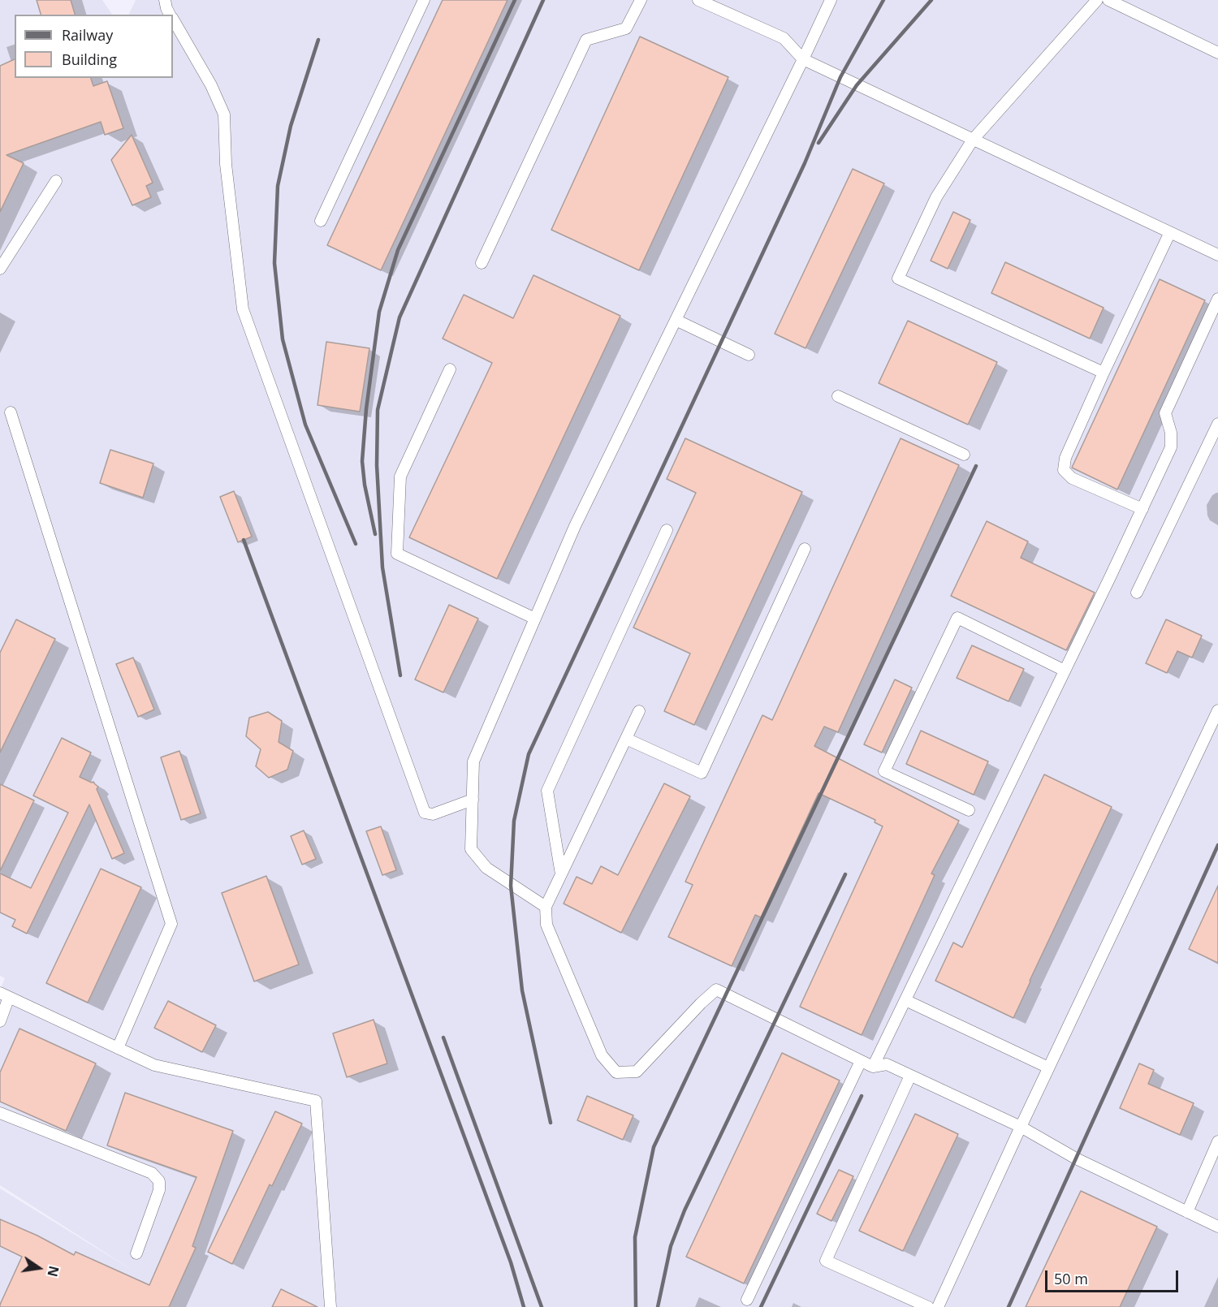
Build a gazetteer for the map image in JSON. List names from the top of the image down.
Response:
{
  "legend": ["Railway", "Building"],
  "scale_bar": "50 m",
  "north": "right"
}
